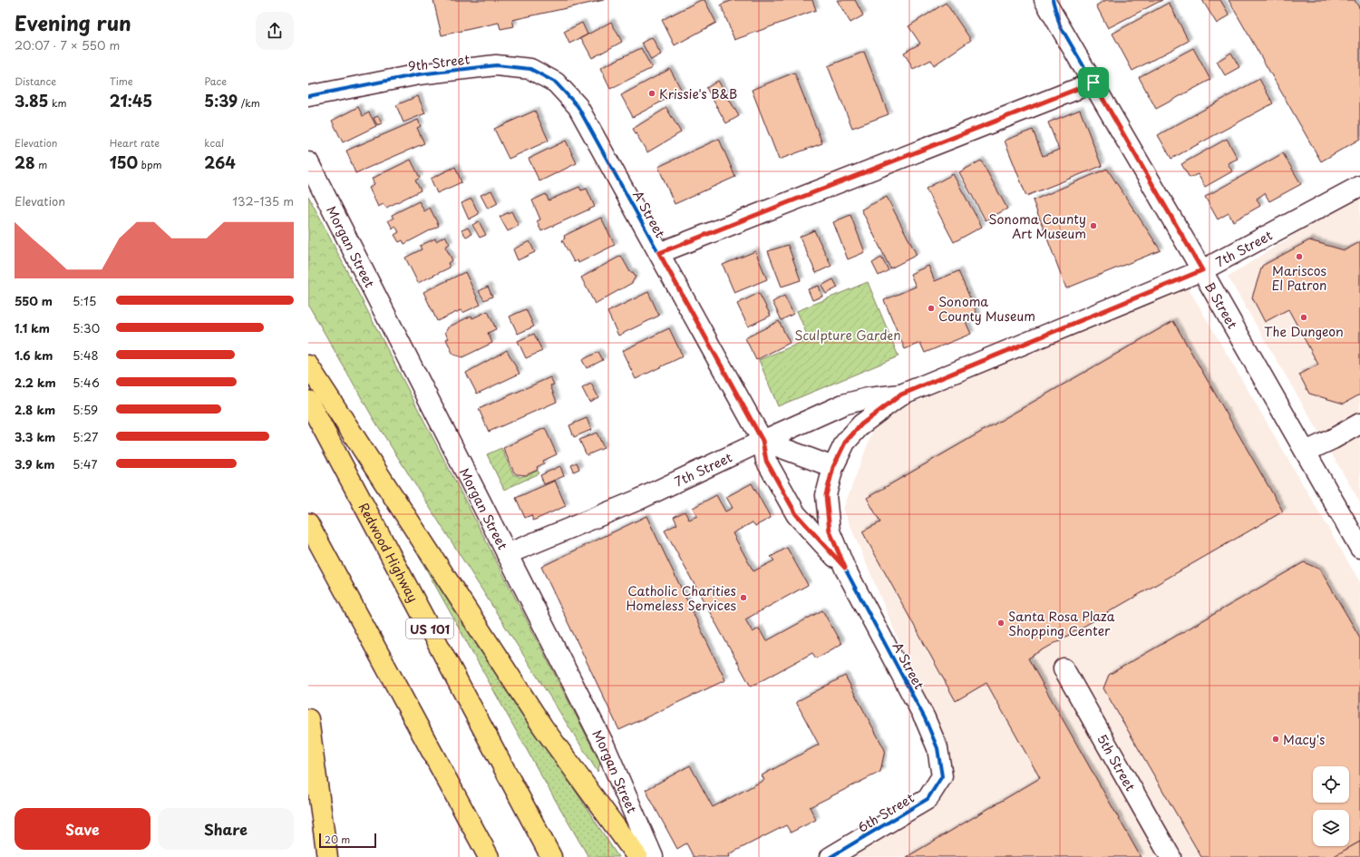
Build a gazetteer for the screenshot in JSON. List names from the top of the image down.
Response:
{
  "streets": {
    "highway": ["Redwood Highway", "US 101"],
    "street": [
      "9th Street",
      "A Street",
      "Morgan Street",
      "7th Street",
      "B Street",
      "5th Street",
      "6th Street"
    ]
  },
  "crossings": [
    ["9th Street", "A Street"],
    ["A Street", "7th Street"],
    ["A Street", "6th Street"],
    ["Morgan Street", "7th Street"],
    ["7th Street", "B Street"]
  ],
  "parks": ["Sculpture Garden"],
  "places": [
    "Krissie's B&B",
    "Sonoma County Art Museum",
    "Mariscos El Patron",
    "Sonoma County Museum",
    "The Dungeon",
    "Catholic Charities Homeless Services",
    "Santa Rosa Plaza Shopping Center",
    "Macy's"
  ],
  "scale_bar": "20 m",
  "page": {
    "heading": ["Evening run", "20:07 · 7 × 550 m"],
    "stats": [
      ["Distance", "3.85 km"],
      ["Time", "21:45"],
      ["Pace", "5:39 /km"],
      ["Elevation", "28 m"],
      ["Heart rate", "150 bpm"],
      ["kcal", "264"]
    ],
    "chart": ["Elevation", "132–135 m"],
    "list": [
      {
        "name": "550 m",
        "note": "5:15"
      },
      {
        "name": "1.1 km",
        "note": "5:30"
      },
      {
        "name": "1.6 km",
        "note": "5:48"
      },
      {
        "name": "2.2 km",
        "note": "5:46"
      },
      {
        "name": "2.8 km",
        "note": "5:59"
      },
      {
        "name": "3.3 km",
        "note": "5:27"
      },
      {
        "name": "3.9 km",
        "note": "5:47"
      }
    ],
    "buttons": ["Save", "Share"],
    "scale": "20 m"
  }
}
